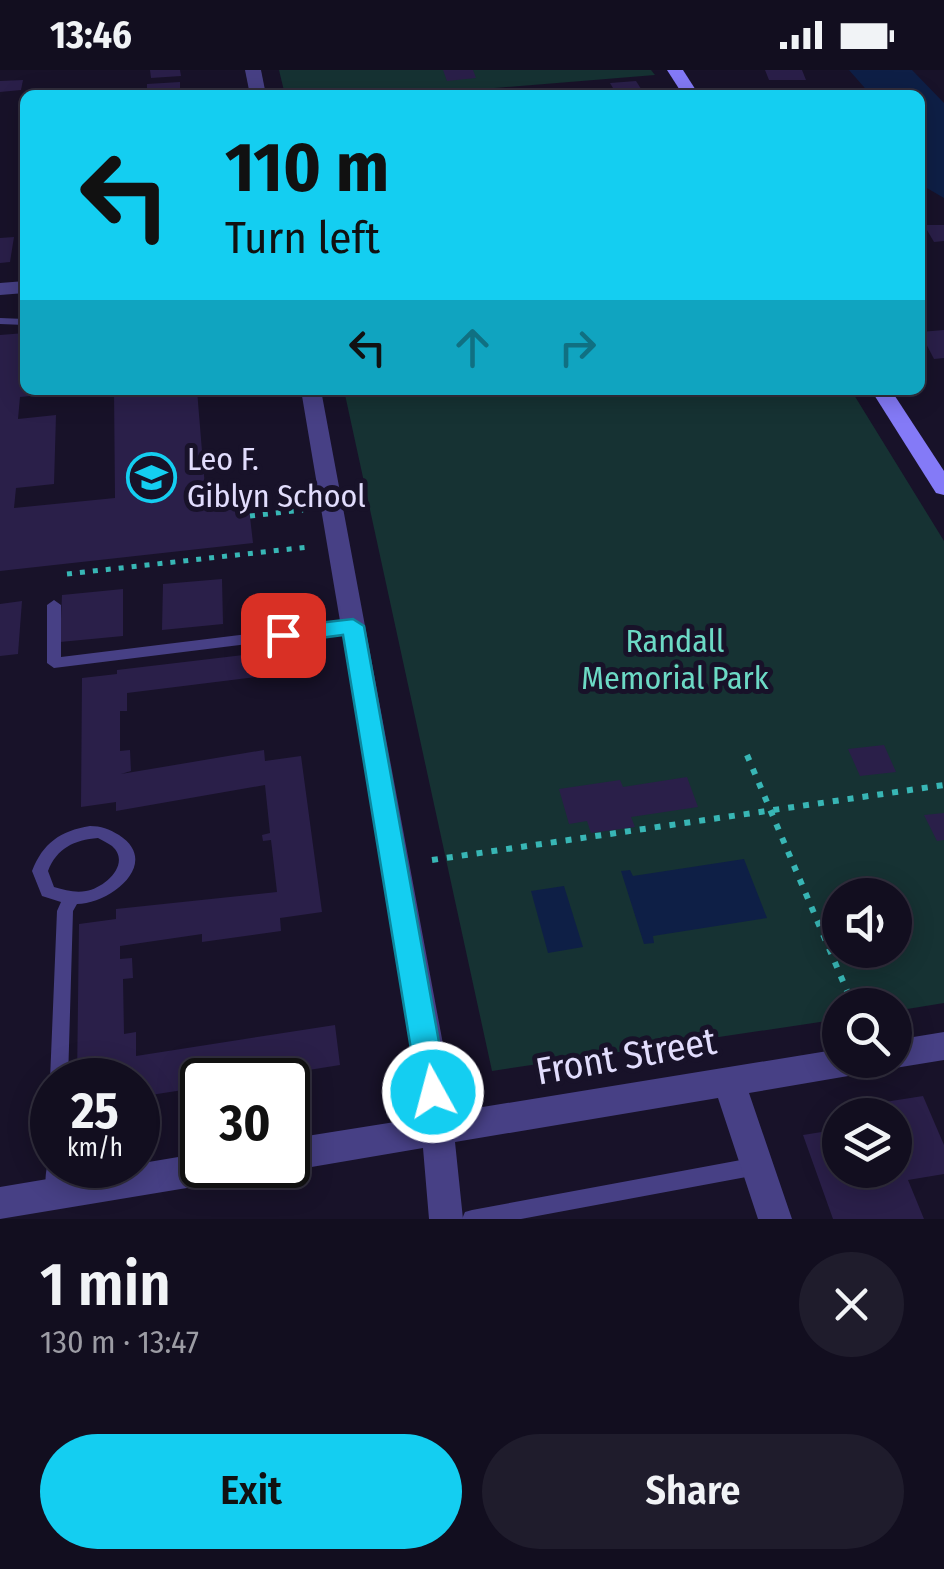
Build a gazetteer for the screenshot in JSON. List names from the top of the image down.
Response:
{
  "streets": {
    "street": ["Front Street"]
  },
  "parks": ["Randall Memorial Park"],
  "places": {
    "school or university": ["Leo F. Giblyn School"]
  },
  "page": {
    "status": "13:46",
    "turn": ["110 m", "Turn left"],
    "speed": "25 km/h",
    "limit": "30",
    "heading": ["1 min", "130 m · 13:47"],
    "buttons": ["Exit", "Share"]
  }
}
